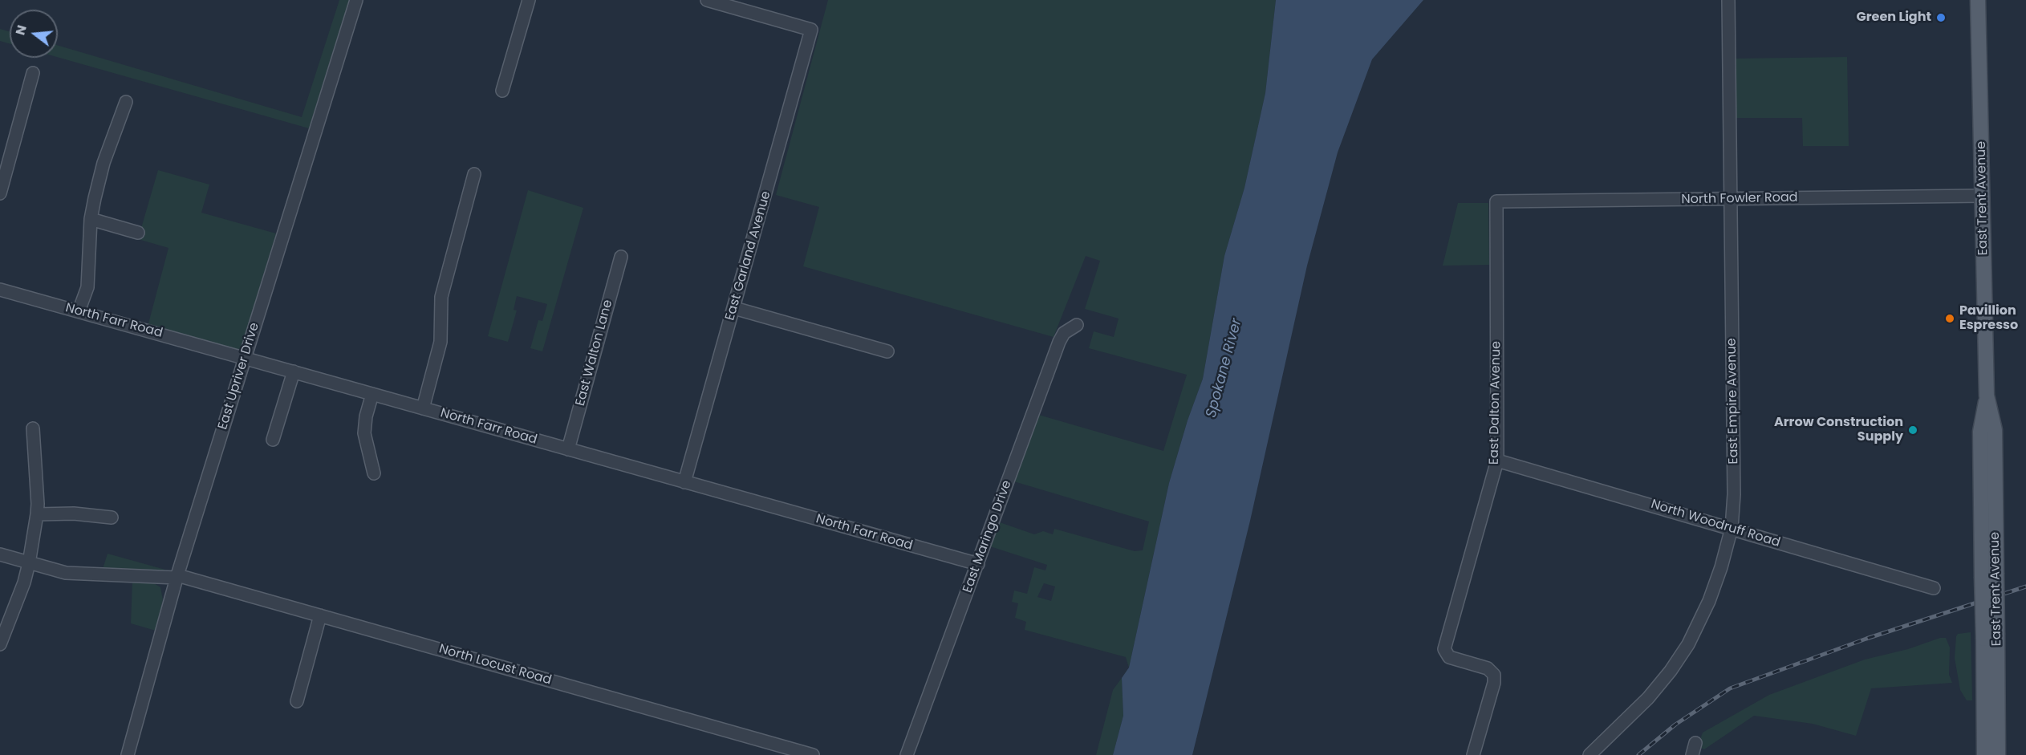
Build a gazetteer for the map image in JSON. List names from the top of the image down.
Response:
{
  "streets": {
    "main road": ["East Trent Avenue"],
    "street": [
      "North Fowler Road",
      "East Garland Avenue",
      "North Farr Road",
      "East Walton Lane",
      "East Upriver Drive",
      "East Empire Avenue",
      "East Dalton Avenue",
      "North Woodruff Road",
      "East Maringo Drive",
      "North Locust Road"
    ]
  },
  "crossings": [
    ["East Trent Avenue", "North Fowler Road"],
    ["North Fowler Road", "East Empire Avenue"],
    ["North Fowler Road", "East Dalton Avenue"],
    ["East Garland Avenue", "North Farr Road"],
    ["North Farr Road", "East Walton Lane"],
    ["North Farr Road", "East Upriver Drive"],
    ["North Farr Road", "East Maringo Drive"],
    ["East Upriver Drive", "North Locust Road"],
    ["East Empire Avenue", "North Woodruff Road"],
    ["East Dalton Avenue", "North Woodruff Road"]
  ],
  "water": ["Spokane River"],
  "places": ["Green Light", "Pavillion Espresso", "Arrow Construction Supply"],
  "north": "left"
}
